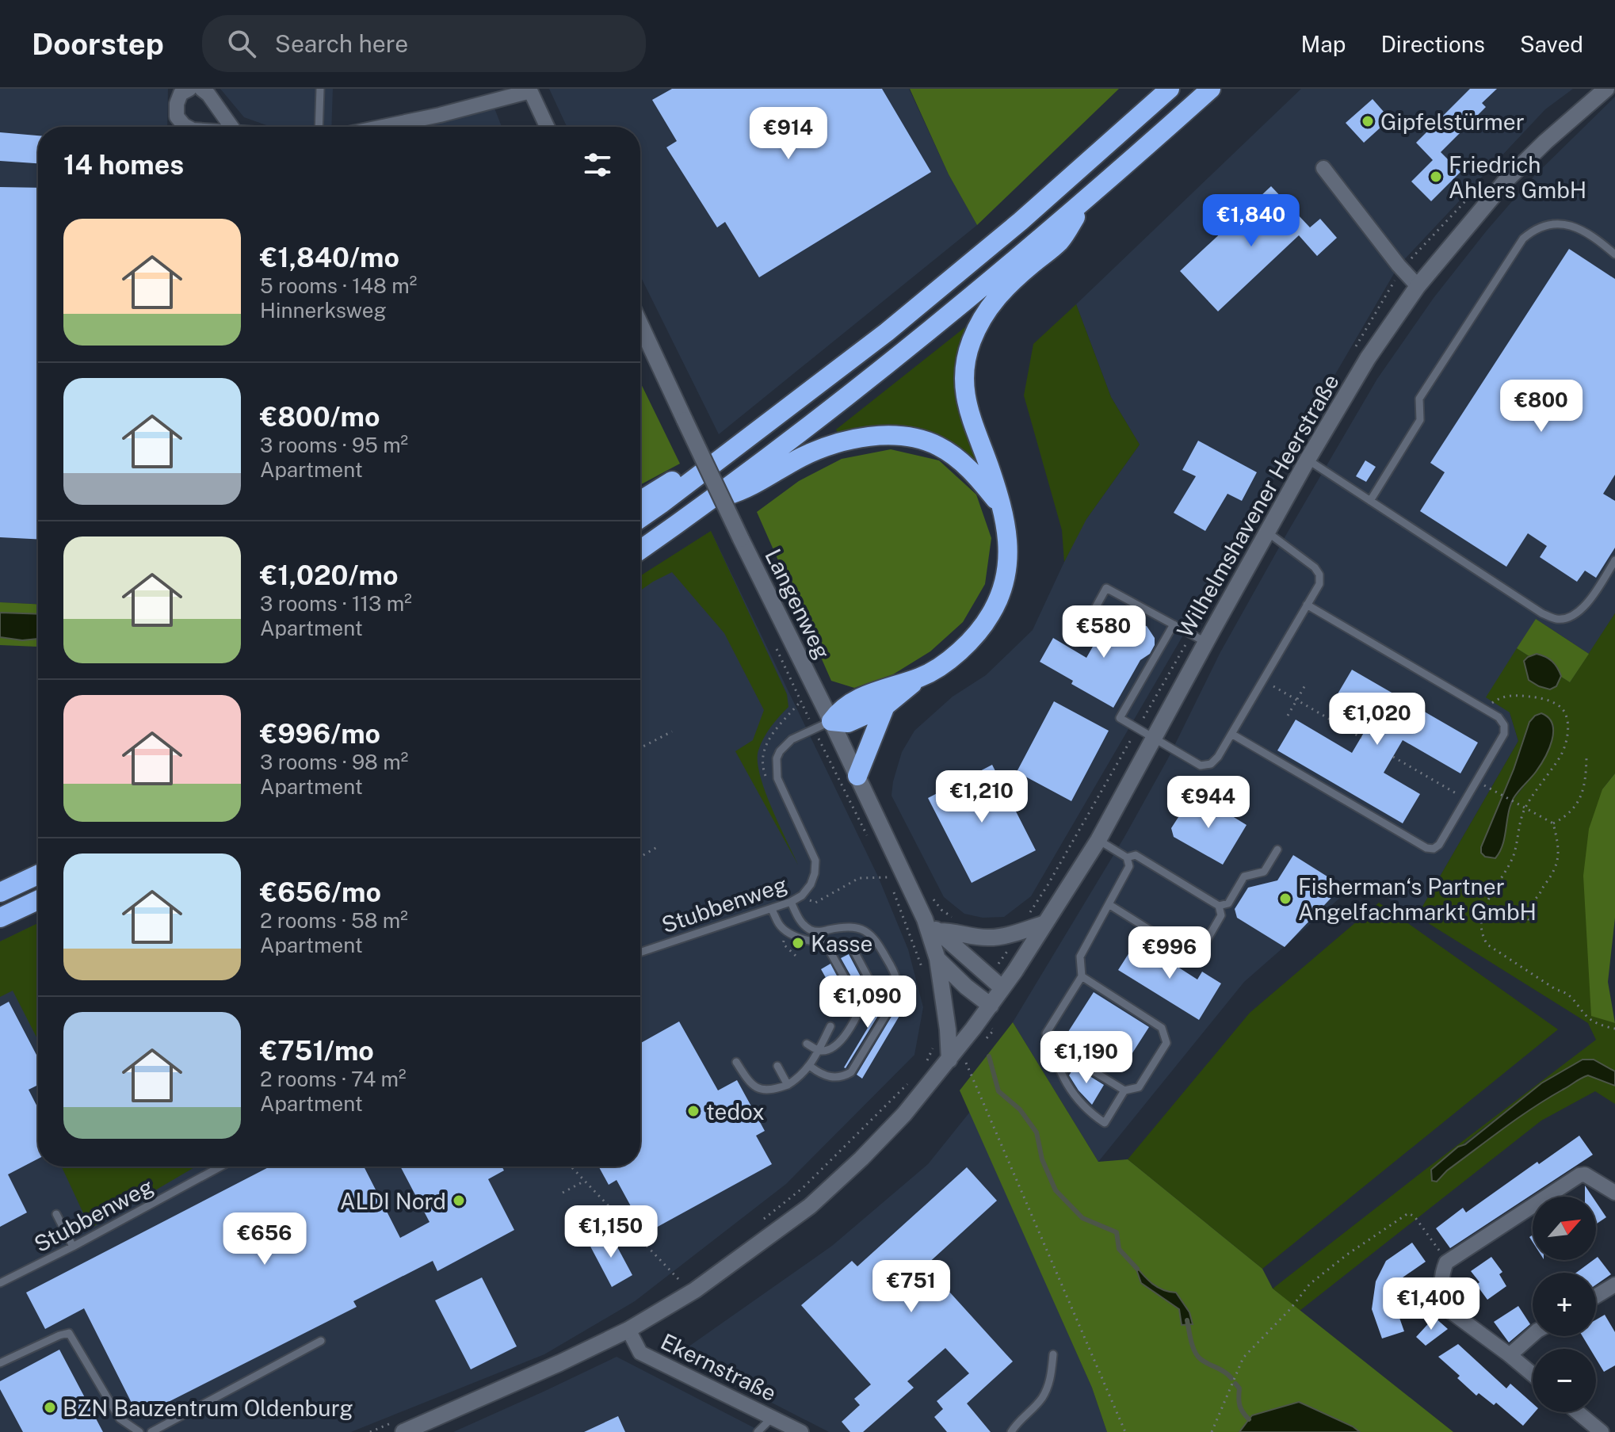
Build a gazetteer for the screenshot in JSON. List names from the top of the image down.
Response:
{
  "streets": {
    "street": ["Wilhelmshavener Heerstraße", "Langenweg", "Ekernstraße"],
    "lane": ["Stubbenweg"]
  },
  "crossings": [
    ["Wilhelmshavener Heerstraße", "Langenweg"],
    ["Wilhelmshavener Heerstraße", "Ekernstraße"],
    ["Langenweg", "Stubbenweg"]
  ],
  "places": [
    "Gipfelstürmer",
    "Friedrich Ahlers GmbH",
    "Fisherman‘s Partner Angelfachmarkt GmbH",
    "Kasse",
    "tedox",
    "ALDI Nord",
    "BZN Bauzentrum Oldenburg"
  ],
  "north": "top right",
  "page": {
    "header": "Doorstep",
    "search": "Search here",
    "nav": ["Map", "Directions", "Saved"],
    "price": [
      "€914",
      "€1,840",
      "€800",
      "€580",
      "€1,020",
      "€1,210",
      "€944",
      "€996",
      "€1,090",
      "€1,190",
      "€1,150",
      "€656",
      "€751",
      "€1,400"
    ],
    "heading": "14 homes",
    "list": [
      {
        "name": "€1,840/mo",
        "note": "5 rooms · 148 m² · Hinnerksweg"
      },
      {
        "name": "€800/mo",
        "note": "3 rooms · 95 m² · Apartment"
      },
      {
        "name": "€1,020/mo",
        "note": "3 rooms · 113 m² · Apartment"
      },
      {
        "name": "€996/mo",
        "note": "3 rooms · 98 m² · Apartment"
      },
      {
        "name": "€656/mo",
        "note": "2 rooms · 58 m² · Apartment"
      },
      {
        "name": "€751/mo",
        "note": "2 rooms · 74 m² · Apartment"
      }
    ],
    "map_buttons": ["+", "−"]
  }
}
